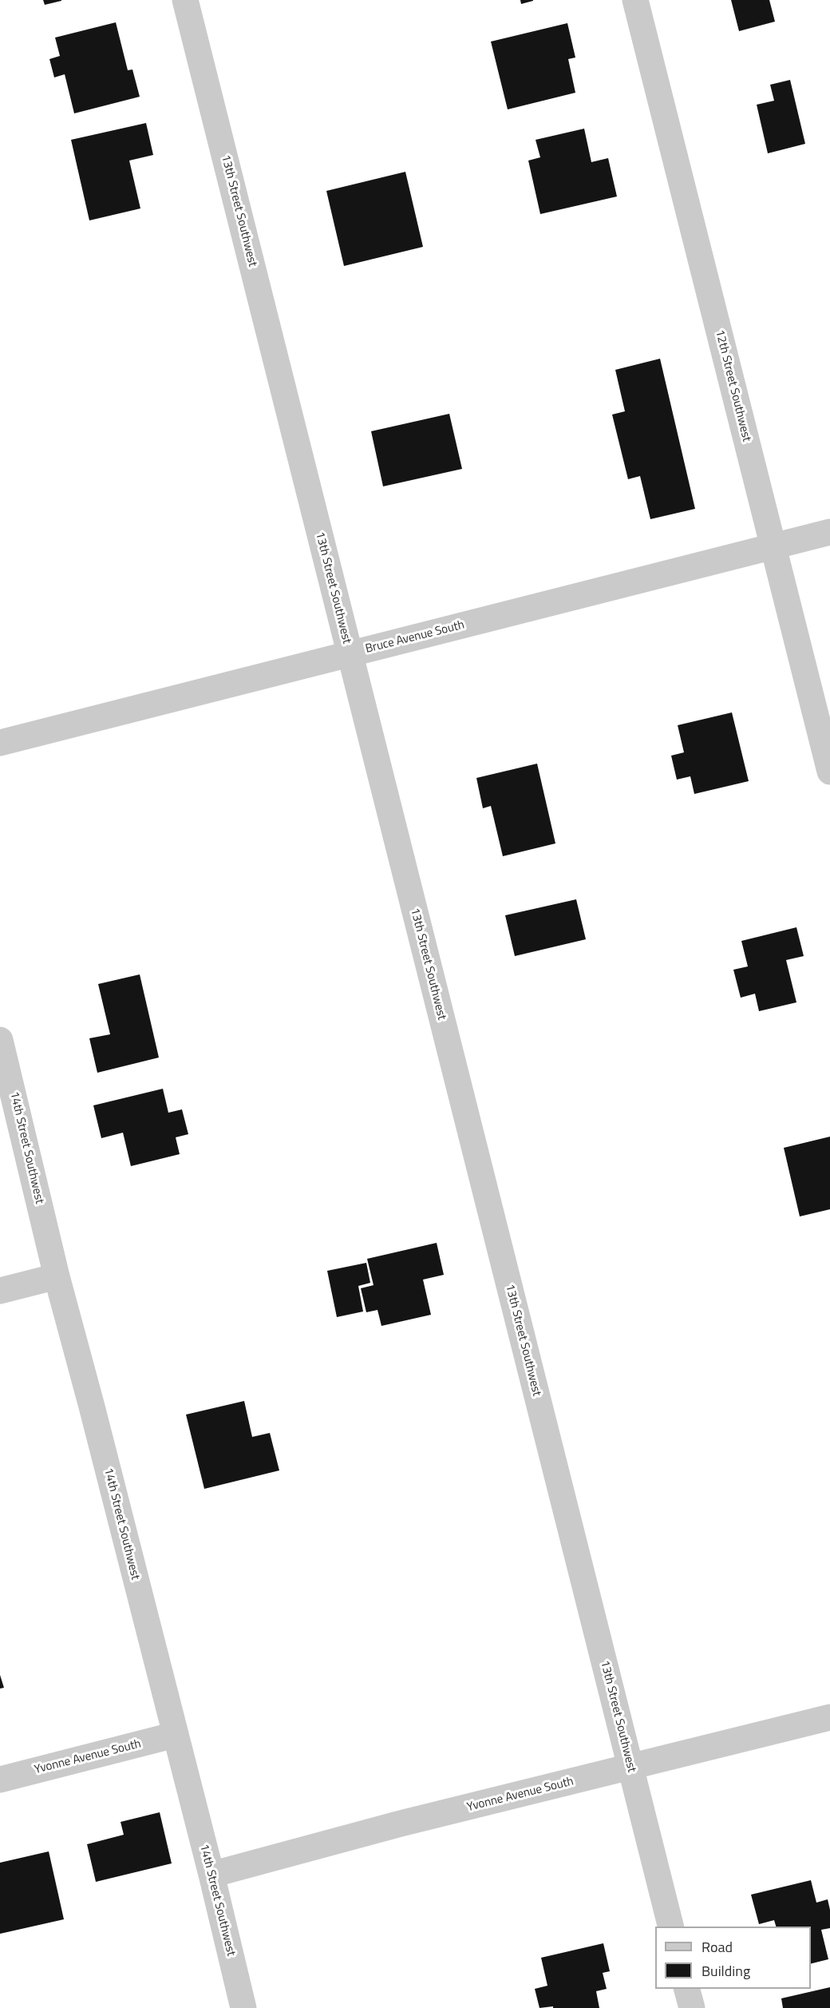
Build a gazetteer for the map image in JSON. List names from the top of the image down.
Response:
{
  "streets": {
    "street": [
      "13th Street Southwest",
      "12th Street Southwest",
      "Bruce Avenue South",
      "14th Street Southwest",
      "Yvonne Avenue South"
    ]
  },
  "crossings": [
    ["13th Street Southwest", "Bruce Avenue South"],
    ["13th Street Southwest", "Yvonne Avenue South"],
    ["12th Street Southwest", "Bruce Avenue South"],
    ["14th Street Southwest", "Yvonne Avenue South"]
  ],
  "legend": ["Road", "Building"]
}
